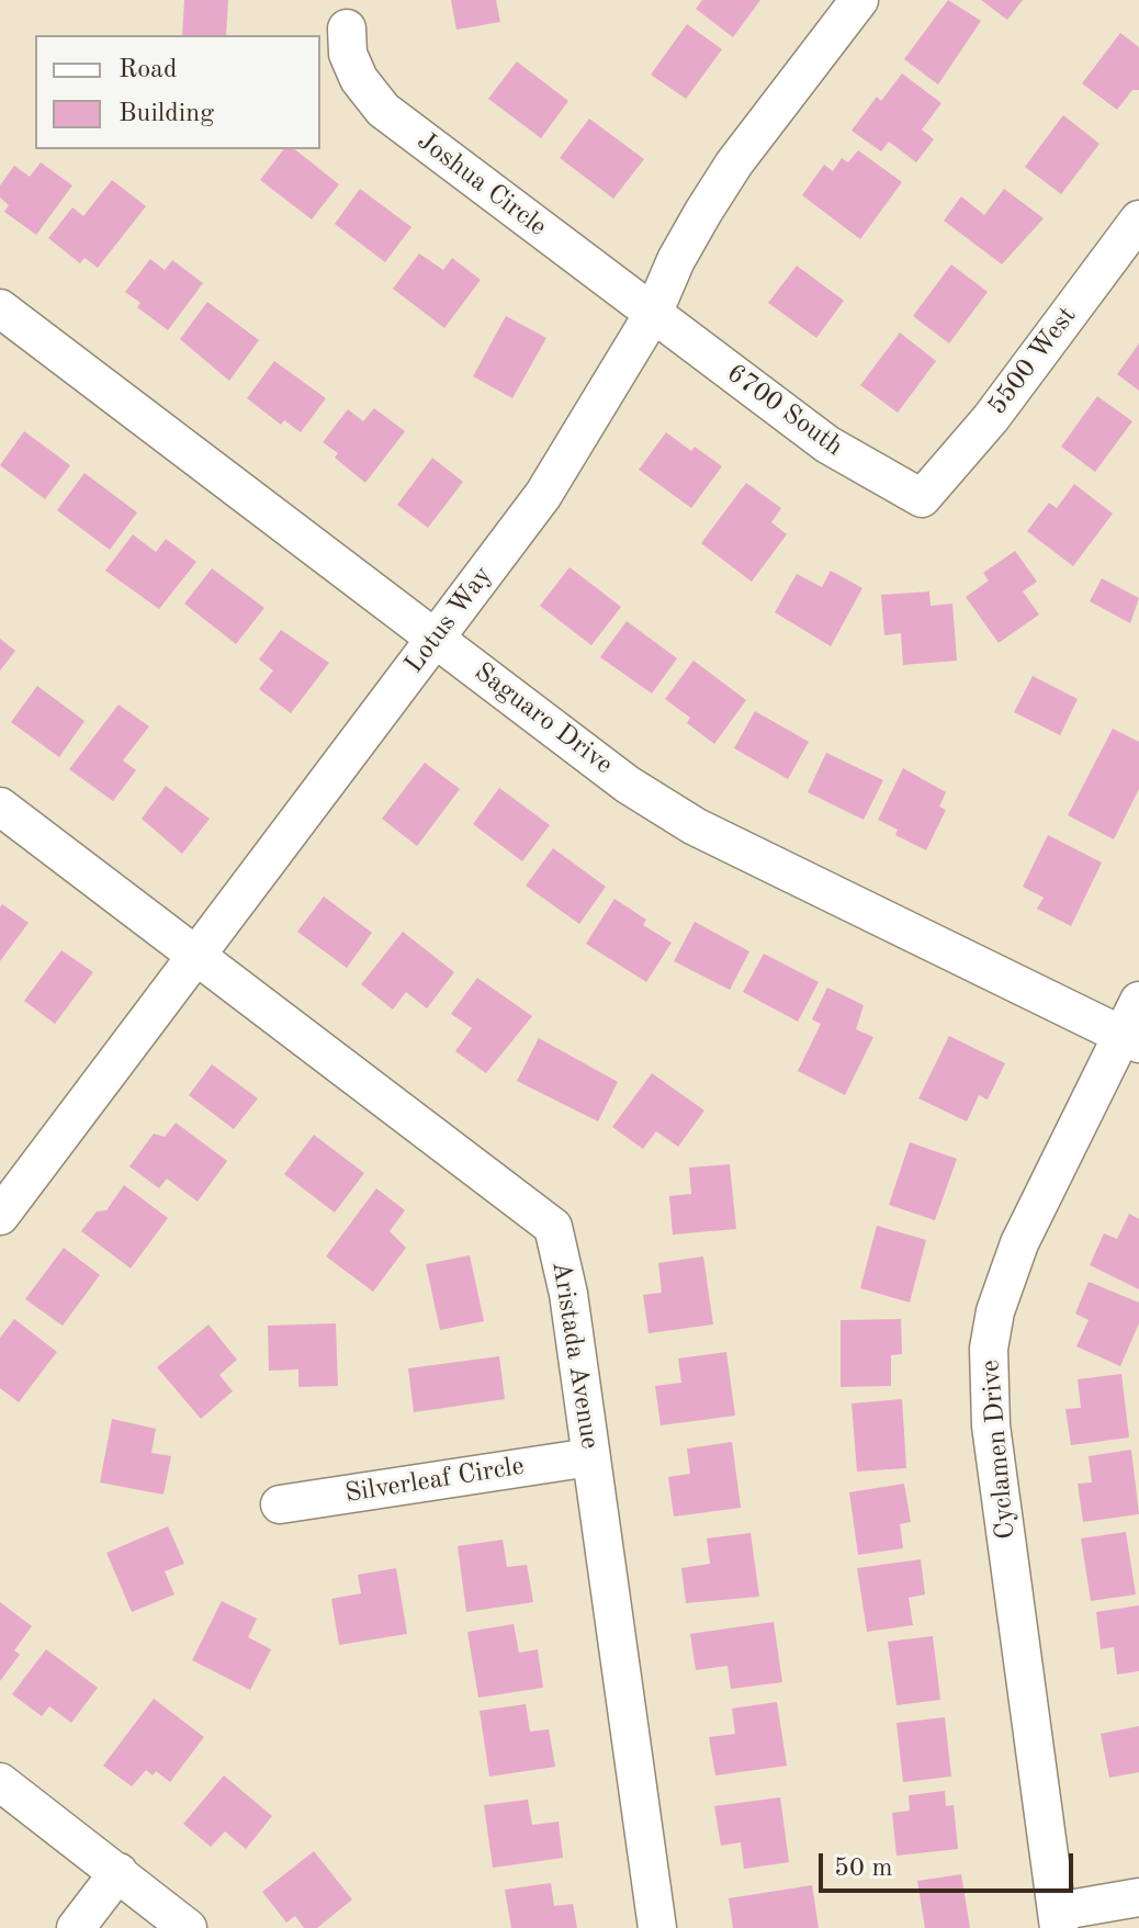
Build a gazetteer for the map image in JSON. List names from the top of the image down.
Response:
{
  "streets": {
    "street": [
      "Joshua Circle",
      "5500 West",
      "6700 South",
      "Lotus Way",
      "Saguaro Drive",
      "Aristada Avenue",
      "Cyclamen Drive",
      "Silverleaf Circle"
    ]
  },
  "crossings": [
    ["Joshua Circle", "6700 South"],
    ["Joshua Circle", "Lotus Way"],
    ["5500 West", "6700 South"],
    ["6700 South", "Lotus Way"],
    ["Lotus Way", "Saguaro Drive"],
    ["Lotus Way", "Aristada Avenue"],
    ["Saguaro Drive", "Cyclamen Drive"],
    ["Aristada Avenue", "Silverleaf Circle"]
  ],
  "legend": ["Road", "Building"],
  "scale_bar": "50 m"
}
